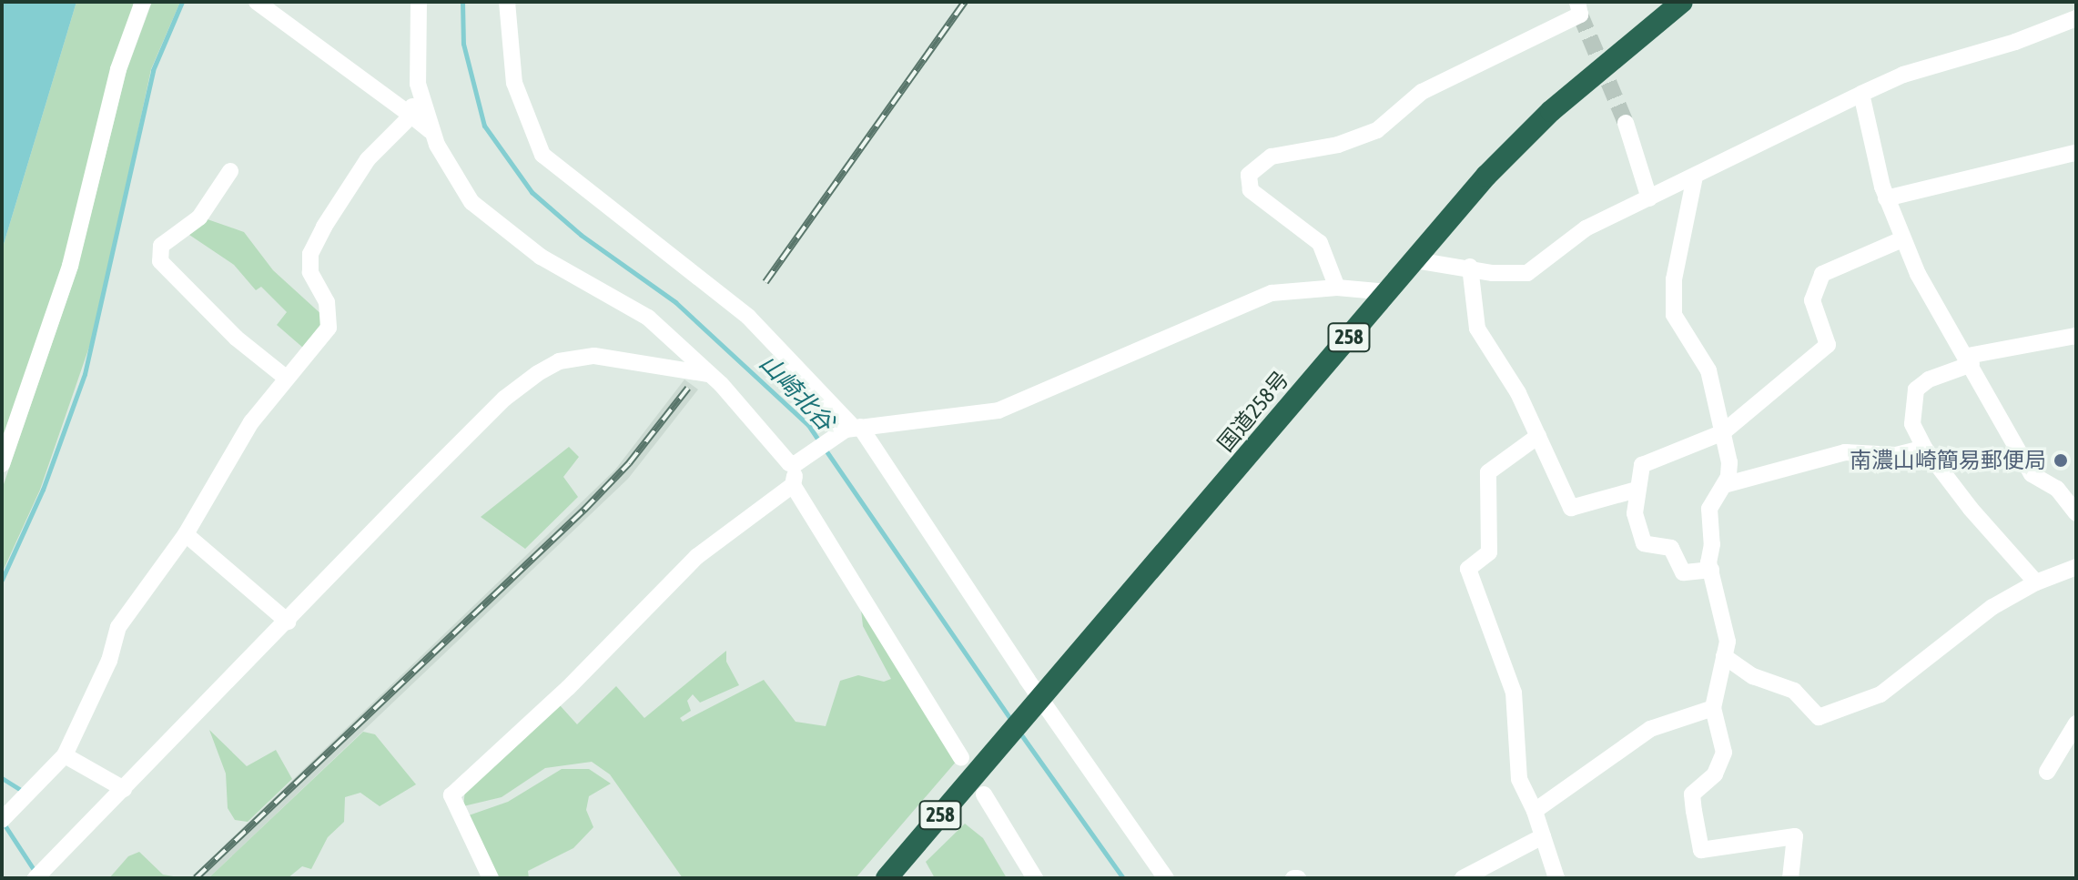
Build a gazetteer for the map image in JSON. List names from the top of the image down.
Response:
{
  "streets": {
    "highway": ["258", "国道258号"]
  },
  "water": ["山崎北谷"],
  "places": ["南濃山崎簡易郵便局"]
}
